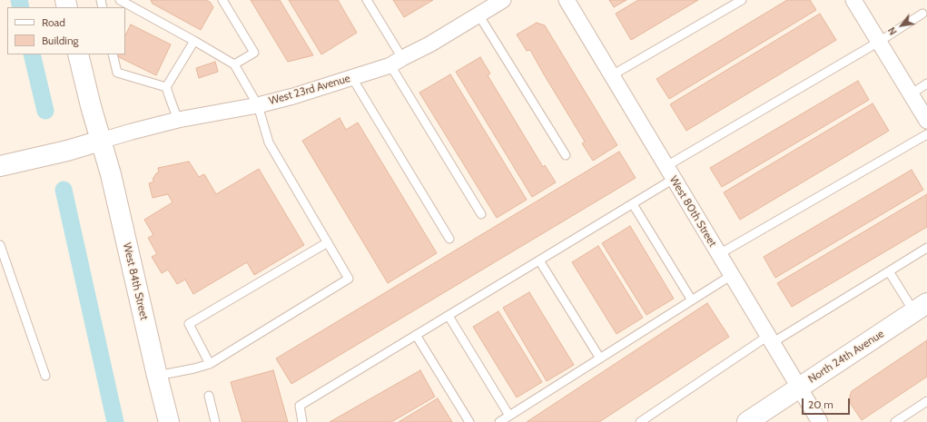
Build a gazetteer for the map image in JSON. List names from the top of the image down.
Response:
{
  "streets": {
    "street": [
      "West 23rd Avenue",
      "West 80th Street",
      "West 84th Street",
      "North 24th Avenue"
    ]
  },
  "crossings": [
    ["West 23rd Avenue", "West 84th Street"],
    ["West 80th Street", "North 24th Avenue"]
  ],
  "legend": ["Road", "Building"],
  "scale_bar": "20 m",
  "north": "bottom left"
}
